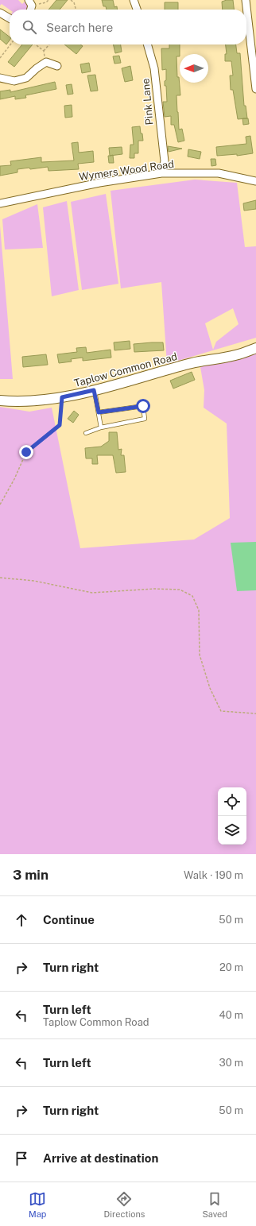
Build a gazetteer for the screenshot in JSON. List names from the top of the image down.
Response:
{
  "streets": {
    "street": ["Pink Lane", "Wymers Wood Road", "Taplow Common Road"]
  },
  "crossings": [
    ["Pink Lane", "Wymers Wood Road"]
  ],
  "north": "left",
  "page": {
    "search": "Search here",
    "heading": ["3 min", "Walk · 190 m"],
    "list": [
      ["Continue", "50 m"],
      ["Turn right", "20 m"],
      ["Turn left", "Taplow Common Road", "40 m"],
      ["Turn left", "30 m"],
      ["Turn right", "50 m"],
      "Arrive at destination"
    ],
    "nav": ["Map", "Directions", "Saved"]
  }
}
